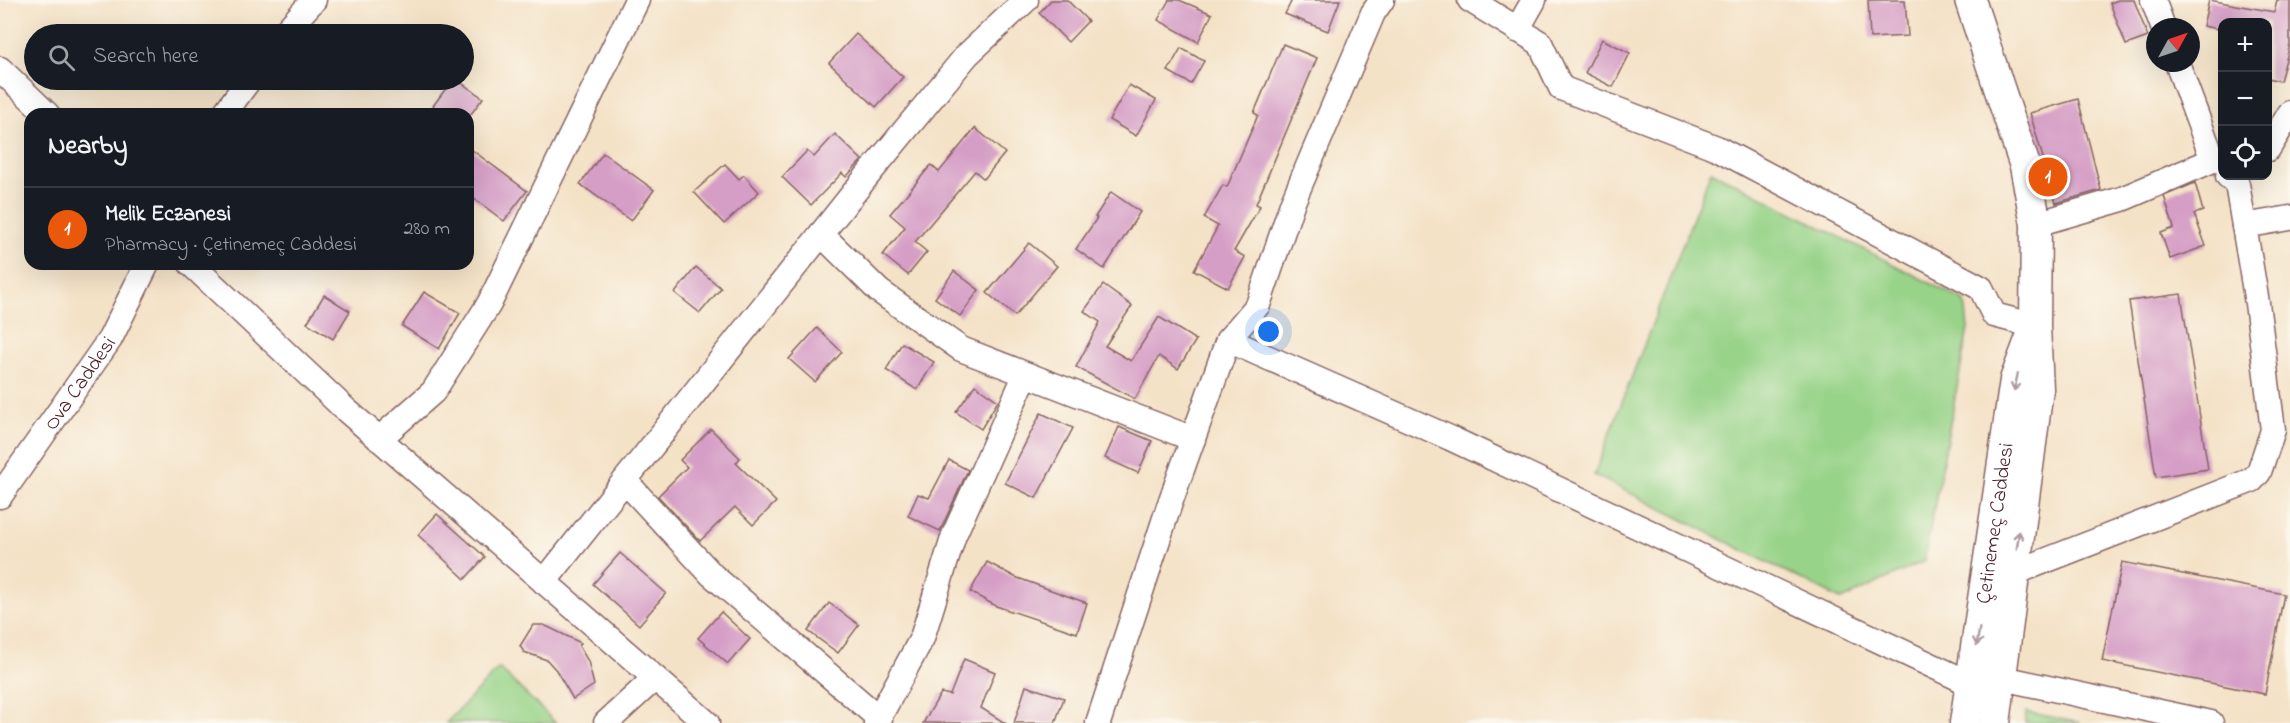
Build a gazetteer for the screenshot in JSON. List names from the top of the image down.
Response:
{
  "streets": {
    "main road": ["Çetinemeç Caddesi"],
    "street": ["Ova Caddesi"]
  },
  "north": "top right",
  "page": {
    "map_buttons": ["+", "−"],
    "search": "Search here",
    "heading": "Nearby",
    "pins": "1",
    "list": [
      {
        "mark": "1",
        "name": "Melik Eczanesi",
        "note": "Pharmacy · Çetinemeç Caddesi",
        "value": "280 m"
      }
    ]
  }
}
